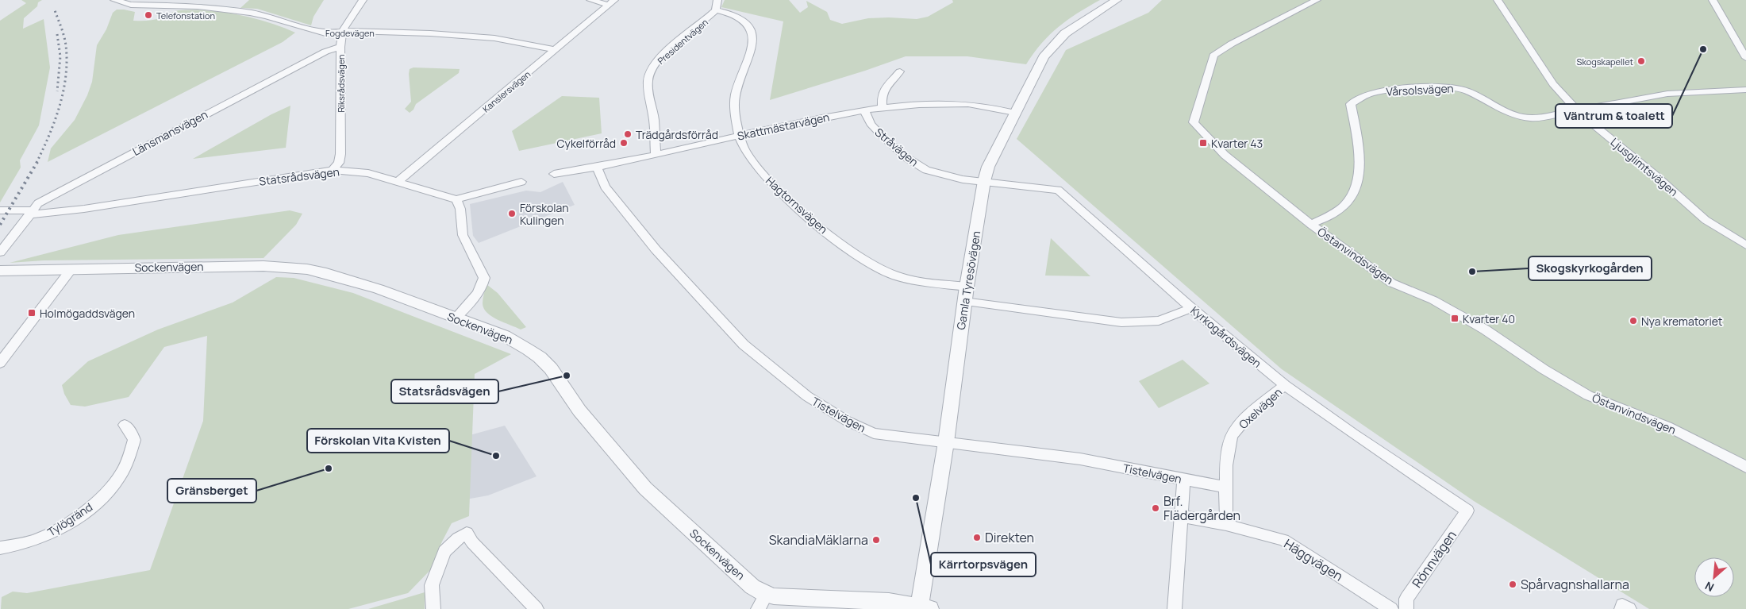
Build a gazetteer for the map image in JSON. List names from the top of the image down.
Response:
{
  "streets": {
    "street": [
      "Fogdevägen",
      "Presidentvägen",
      "Riksrådsvägen",
      "Vårsolsvägen",
      "Kanslersvägen",
      "Skattmästarvägen",
      "Länsmansvägen",
      "Stråvägen",
      "Ljusglimtsvägen",
      "Statsrådsvägen",
      "Hagtornsvägen",
      "Östanvindsvägen",
      "Sockenvägen",
      "Gamla Tyresövägen",
      "Kyrkogårdsvägen",
      "Oxelvägen",
      "Tistelvägen",
      "Tylögränd",
      "Rönnvägen",
      "Häggvägen"
    ]
  },
  "crossings": [
    ["Fogdevägen", "Riksrådsvägen"],
    ["Fogdevägen", "Kanslersvägen"],
    ["Presidentvägen", "Skattmästarvägen"],
    ["Presidentvägen", "Hagtornsvägen"],
    ["Riksrådsvägen", "Länsmansvägen"],
    ["Riksrådsvägen", "Statsrådsvägen"],
    ["Vårsolsvägen", "Ljusglimtsvägen"],
    ["Vårsolsvägen", "Östanvindsvägen"],
    ["Kanslersvägen", "Statsrådsvägen"],
    ["Skattmästarvägen", "Stråvägen"],
    ["Skattmästarvägen", "Hagtornsvägen"],
    ["Skattmästarvägen", "Gamla Tyresövägen"],
    ["Skattmästarvägen", "Tistelvägen"],
    ["Länsmansvägen", "Statsrådsvägen"],
    ["Stråvägen", "Gamla Tyresövägen"],
    ["Stråvägen", "Kyrkogårdsvägen"],
    ["Hagtornsvägen", "Gamla Tyresövägen"],
    ["Sockenvägen", "Gamla Tyresövägen"],
    ["Gamla Tyresövägen", "Kyrkogårdsvägen"],
    ["Gamla Tyresövägen", "Tistelvägen"],
    ["Kyrkogårdsvägen", "Oxelvägen"],
    ["Kyrkogårdsvägen", "Rönnvägen"],
    ["Oxelvägen", "Tistelvägen"],
    ["Oxelvägen", "Häggvägen"]
  ],
  "places": {
    "other": [
      "Telefonstation",
      "Väntrum & toalett",
      "Skogskapellet",
      "Trädgårdsförråd",
      "Cykelförråd",
      "Förskolan Kulingen",
      "Skogskyrkogården",
      "Nya krematoriet",
      "Statsrådsvägen",
      "Förskolan Vita Kvisten",
      "Gränsberget",
      "Kärrtorpsvägen",
      "Brf. Flädergården",
      "Direkten",
      "SkandiaMäklarna",
      "Spårvagnshallarna"
    ],
    "transit": ["Kvarter 43", "Holmögaddsvägen", "Kvarter 40"]
  },
  "north": "bottom left"
}
